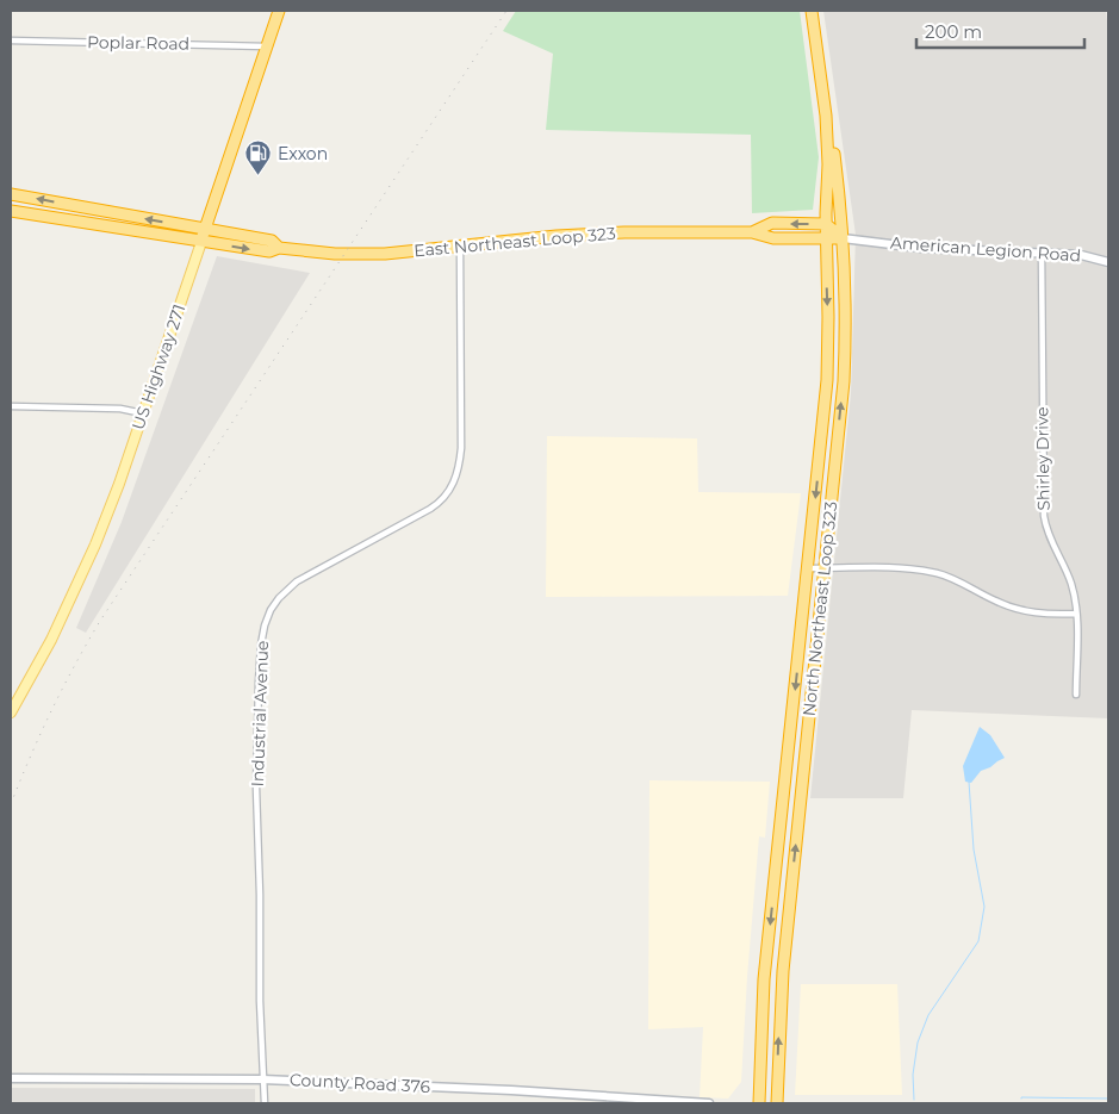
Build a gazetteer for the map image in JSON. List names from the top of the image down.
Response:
{
  "streets": {
    "highway": [
      "East Northeast Loop 323",
      "American Legion Road",
      "US Highway 271",
      "North Northeast Loop 323"
    ],
    "street": [
      "Poplar Road",
      "Shirley Drive",
      "Industrial Avenue",
      "County Road 376"
    ]
  },
  "crossings": [
    ["Poplar Road", "US Highway 271"],
    ["East Northeast Loop 323", "American Legion Road"],
    ["East Northeast Loop 323", "US Highway 271"],
    ["East Northeast Loop 323", "North Northeast Loop 323"],
    ["East Northeast Loop 323", "Industrial Avenue"],
    ["American Legion Road", "Shirley Drive"],
    ["American Legion Road", "North Northeast Loop 323"],
    ["Industrial Avenue", "County Road 376"]
  ],
  "places": {
    "fuel station": ["Exxon"]
  },
  "scale_bar": "200 m"
}
